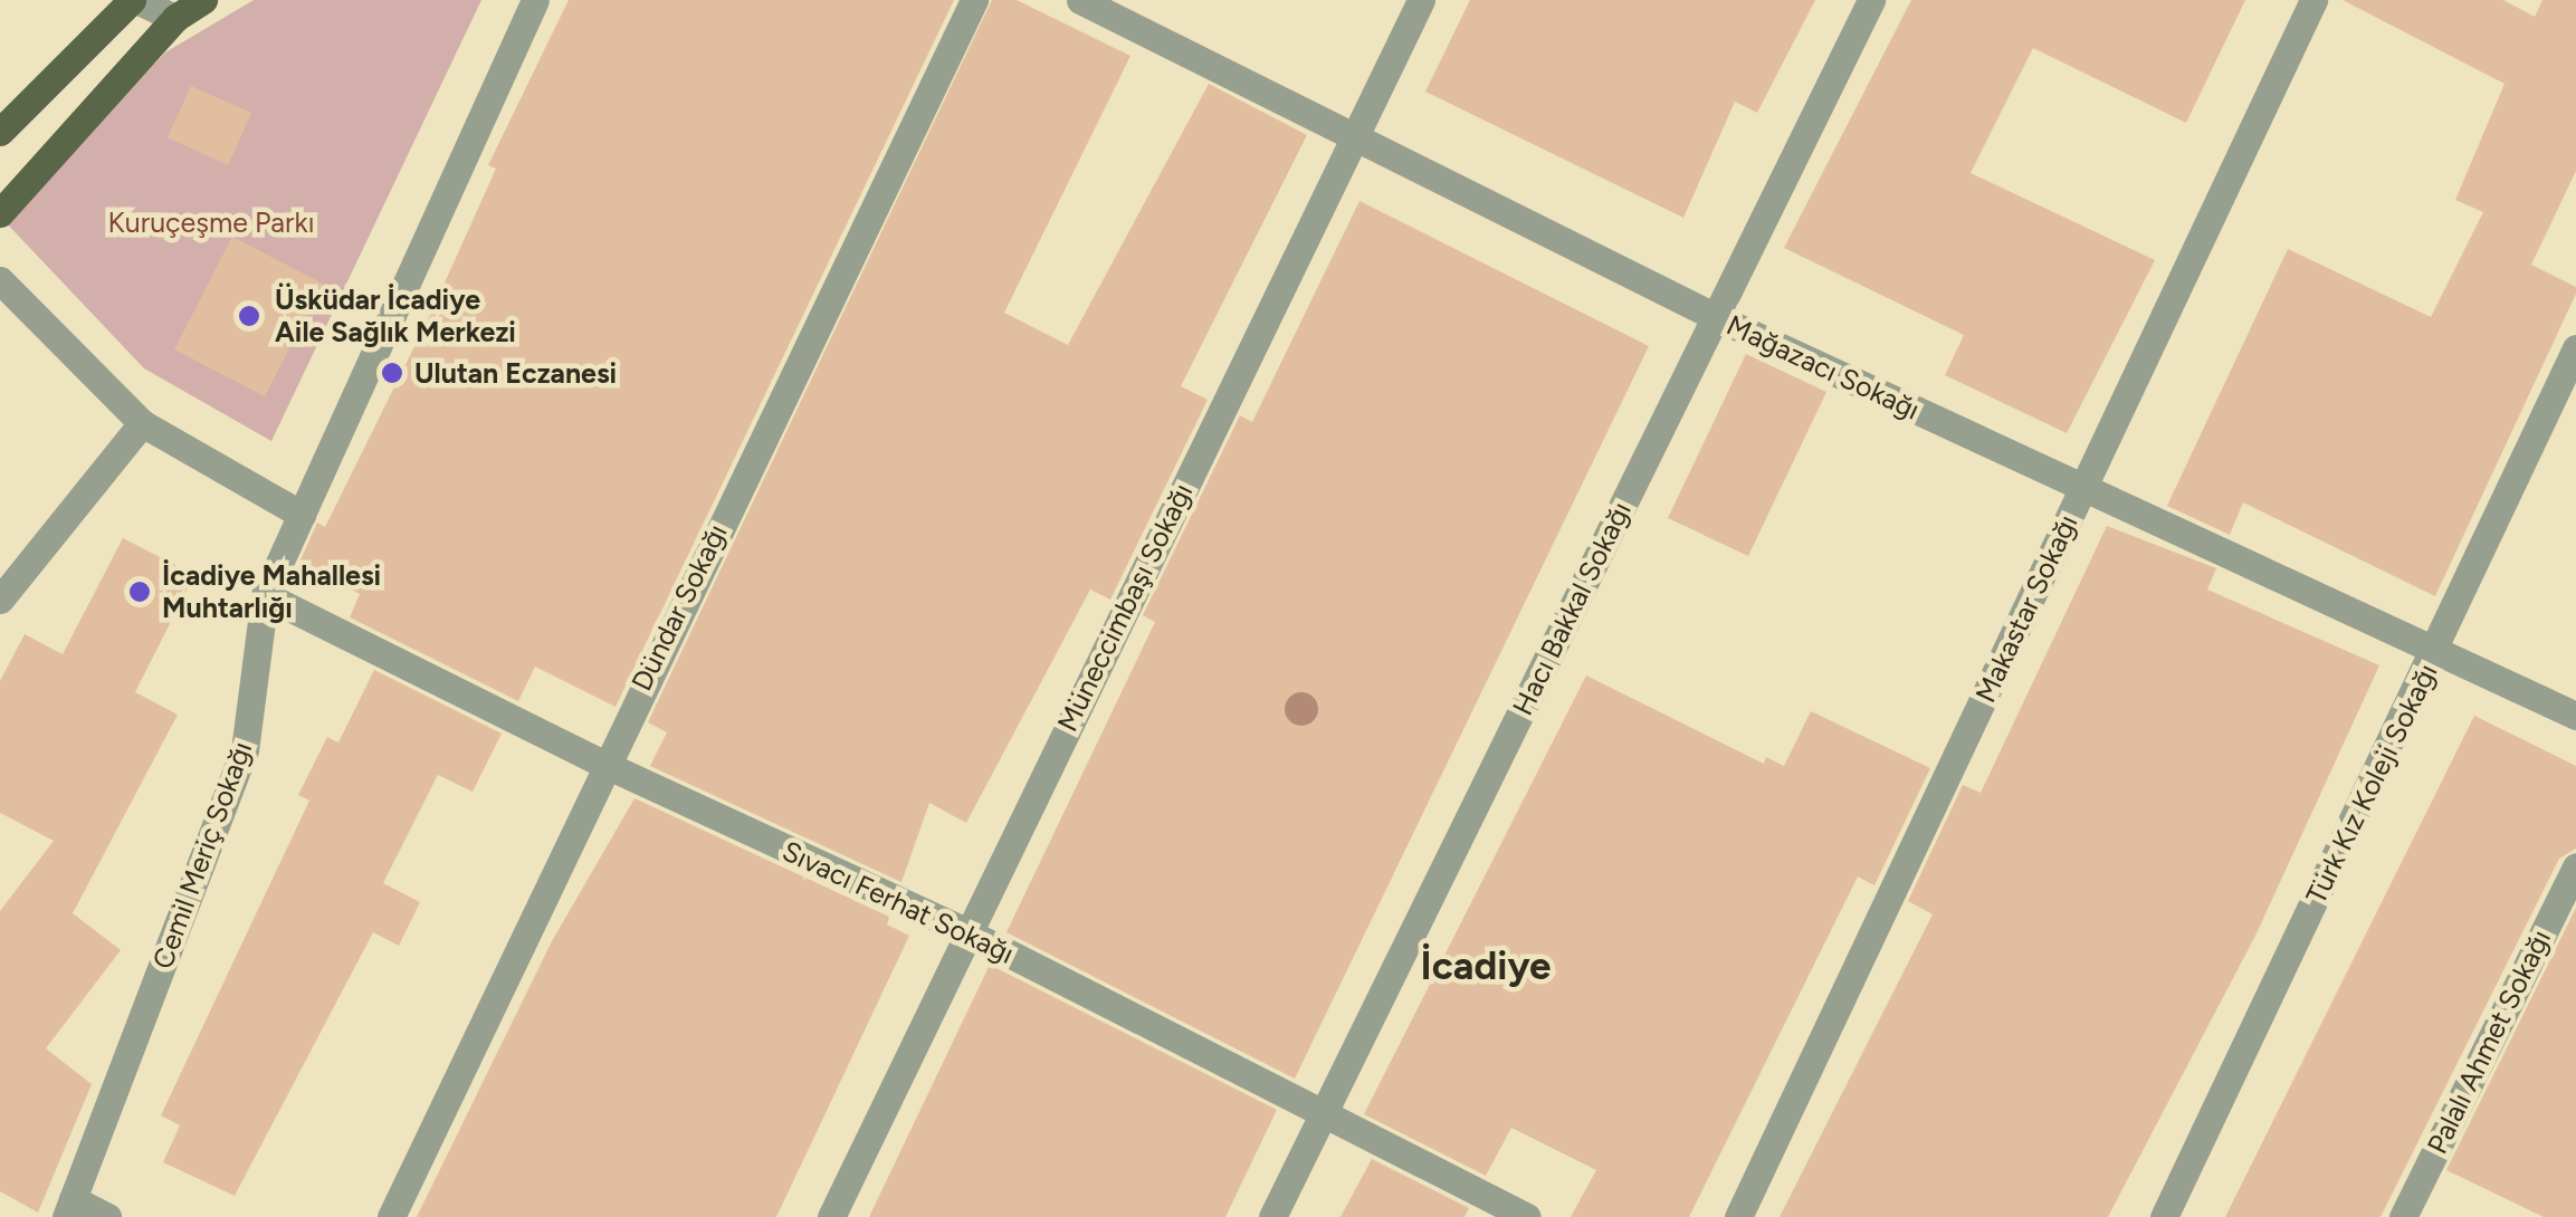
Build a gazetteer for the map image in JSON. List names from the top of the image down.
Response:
{
  "streets": {
    "street": [
      "Mağazacı Sokağı",
      "Dündar Sokağı",
      "Müneccimbaşı Sokağı",
      "Hacı Bakkal Sokağı",
      "Makastar Sokağı",
      "Türk Kız Koleji Sokağı",
      "Cemil Meriç Sokağı",
      "Sıvacı Ferhat Sokağı",
      "Palalı Ahmet Sokağı"
    ]
  },
  "crossings": [
    ["Mağazacı Sokağı", "Müneccimbaşı Sokağı"],
    ["Mağazacı Sokağı", "Hacı Bakkal Sokağı"],
    ["Mağazacı Sokağı", "Makastar Sokağı"],
    ["Mağazacı Sokağı", "Türk Kız Koleji Sokağı"],
    ["Dündar Sokağı", "Sıvacı Ferhat Sokağı"],
    ["Müneccimbaşı Sokağı", "Sıvacı Ferhat Sokağı"],
    ["Hacı Bakkal Sokağı", "Sıvacı Ferhat Sokağı"],
    ["Cemil Meriç Sokağı", "Sıvacı Ferhat Sokağı"]
  ],
  "districts": ["İcadiye"],
  "parks": ["Kuruçeşme Parkı"],
  "places": ["Üsküdar İcadiye Aile Sağlık Merkezi", "Ulutan Eczanesi", "İcadiye Mahallesi Muhtarlığı"]
}
